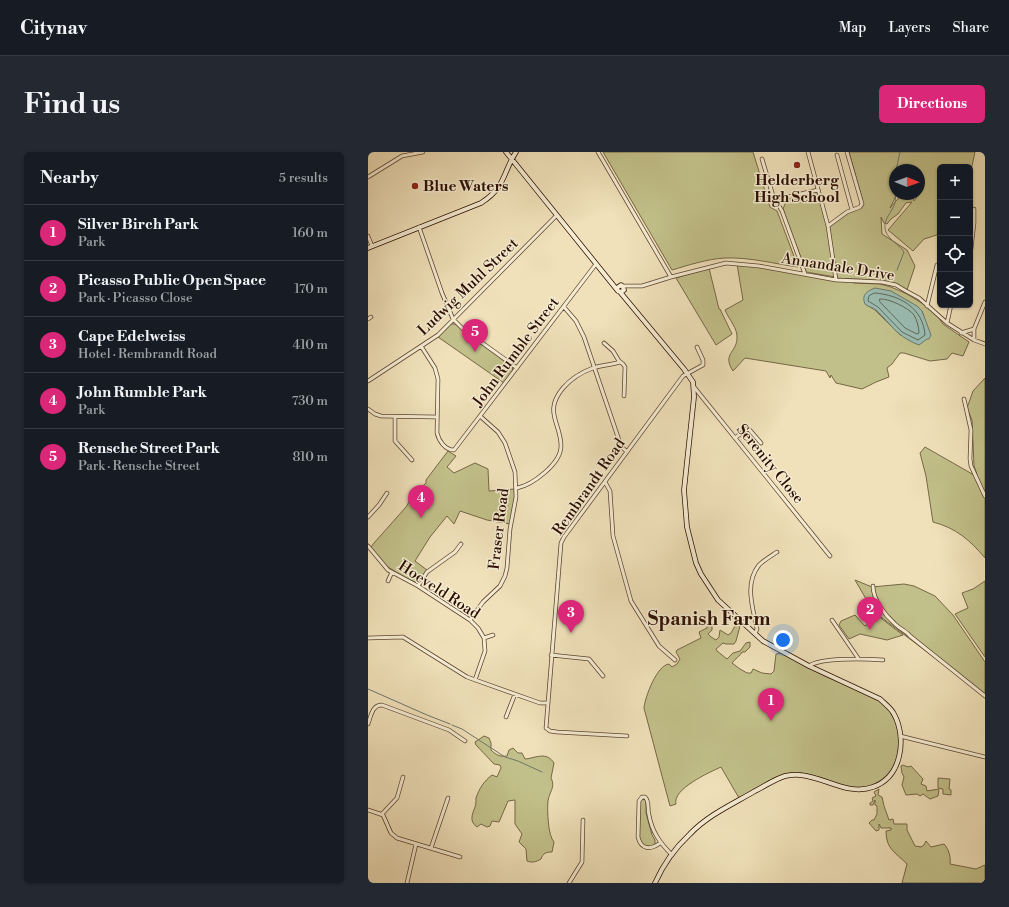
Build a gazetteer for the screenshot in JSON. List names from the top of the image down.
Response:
{
  "streets": {
    "street": [
      "Annandale Drive",
      "Ludwig Muhl Street",
      "John Rumble Street",
      "Serenity Close",
      "Rembrandt Road",
      "Fraser Road",
      "Hoeveld Road"
    ]
  },
  "crossings": [
    ["John Rumble Street", "Fraser Road"],
    ["Fraser Road", "Hoeveld Road"]
  ],
  "districts": ["Spanish Farm"],
  "places": ["Helderberg High School", "Blue Waters"],
  "north": "right",
  "page": {
    "header": "Citynav",
    "nav": ["Map", "Layers", "Share"],
    "buttons": "Directions",
    "title": "Find us",
    "heading": ["Nearby", "5 results"],
    "map_buttons": ["+", "−"],
    "list": [
      {
        "mark": "1",
        "name": "Silver Birch Park",
        "note": "Park",
        "value": "160 m"
      },
      {
        "mark": "2",
        "name": "Picasso Public Open Space",
        "note": "Park · Picasso Close",
        "value": "170 m"
      },
      {
        "mark": "3",
        "name": "Cape Edelweiss",
        "note": "Hotel · Rembrandt Road",
        "value": "410 m"
      },
      {
        "mark": "4",
        "name": "John Rumble Park",
        "note": "Park",
        "value": "730 m"
      },
      {
        "mark": "5",
        "name": "Rensche Street Park",
        "note": "Park · Rensche Street",
        "value": "810 m"
      }
    ],
    "pins": [
      "5",
      "4",
      "2",
      "3",
      "1"
    ]
  }
}
